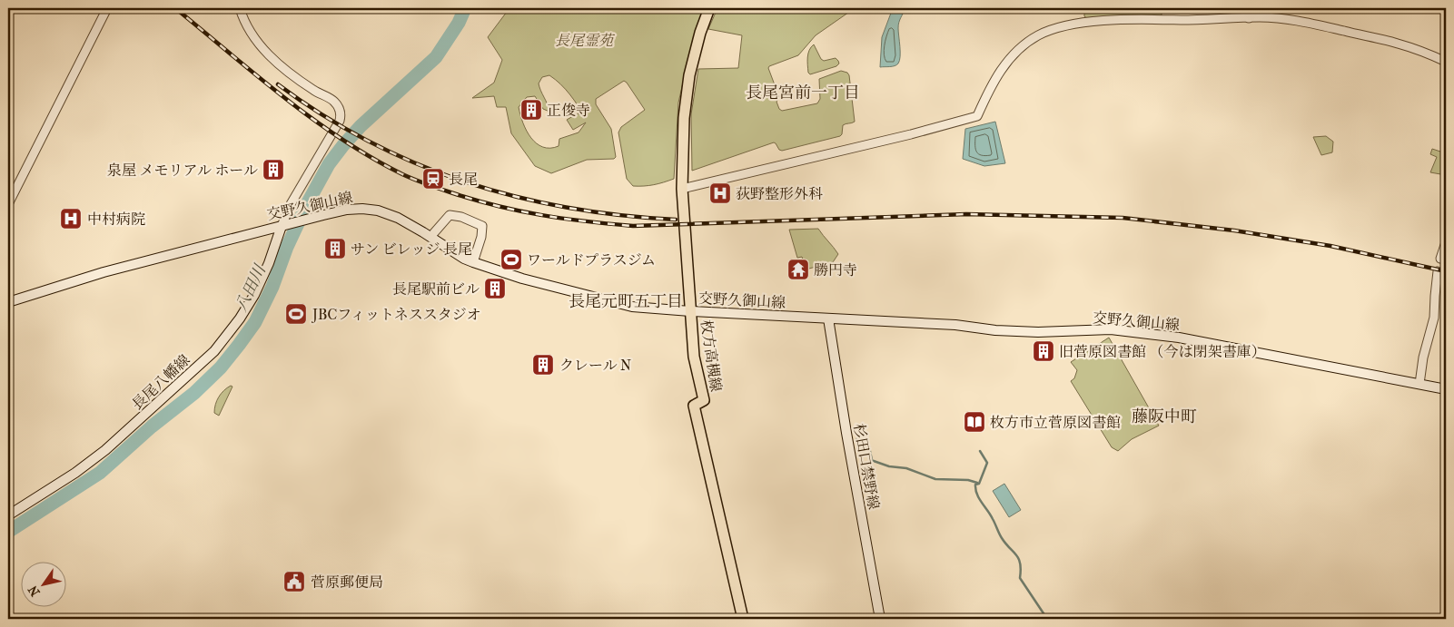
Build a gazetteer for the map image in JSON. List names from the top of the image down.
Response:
{
  "streets": {
    "main road": [
      "交野久御山線",
      "枚方高槻線",
      "長尾八幡線",
      "杉田口禁野線"
    ]
  },
  "crossings": [
    ["交野久御山線", "枚方高槻線"],
    ["交野久御山線", "長尾八幡線"],
    ["交野久御山線", "杉田口禁野線"]
  ],
  "districts": ["長尾宮前一丁目", "長尾元町五丁目", "藤阪中町"],
  "water": ["八田川"],
  "parks": ["長尾霊苑"],
  "places": {
    "building": [
      "正俊寺",
      "泉屋 メモリアル ホール",
      "サン ビレッジ 長尾",
      "長尾駅前ビル",
      "旧菅原図書館 （今は閉架書庫）",
      "クレール N"
    ],
    "station": ["長尾"],
    "hospital": ["荻野整形外科", "中村病院"],
    "sports": ["ワールドプラスジム", "JBCフィットネススタジオ"],
    "temple": ["勝円寺"],
    "library": ["枚方市立菅原図書館"],
    "public building": ["菅原郵便局"]
  },
  "north": "bottom left"
}
